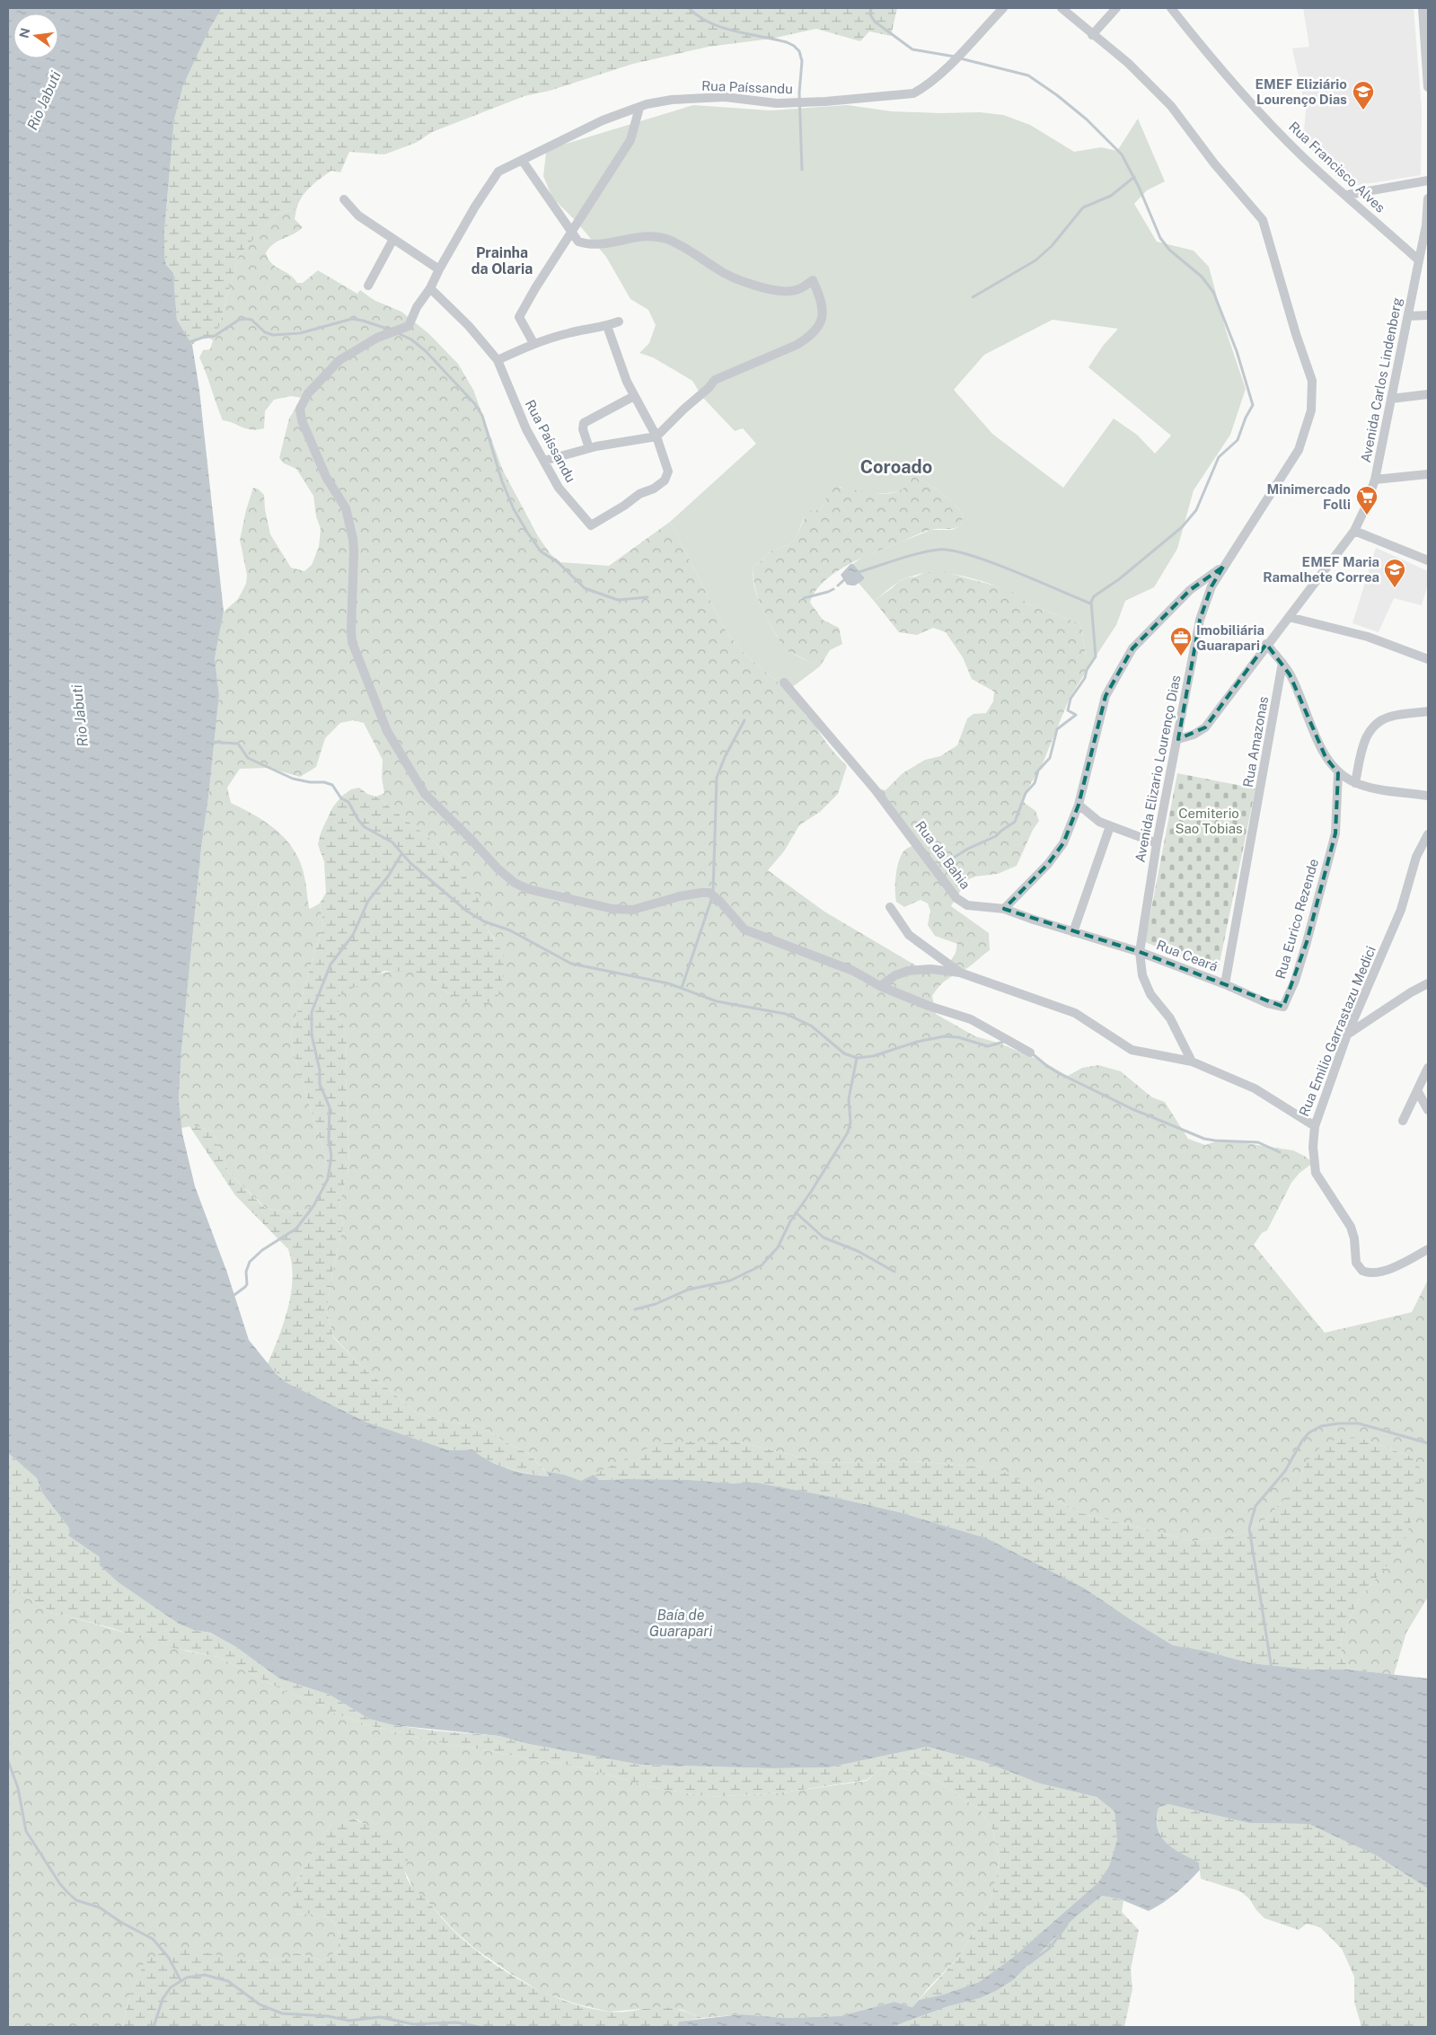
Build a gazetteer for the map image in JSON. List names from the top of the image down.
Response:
{
  "streets": {
    "street": [
      "Rua Paíssandu",
      "Rua Francisco Alves",
      "Avenida Carlos Lindenberg",
      "Rua Amazonas",
      "Avenida Elizario Lourenço Dias",
      "Rua da Bahia",
      "Rua Eurico Rezende",
      "Rua Ceará",
      "Rua Emilio Garrastazu Medici"
    ]
  },
  "crossings": [
    ["Rua Francisco Alves", "Avenida Carlos Lindenberg"],
    ["Avenida Carlos Lindenberg", "Avenida Elizario Lourenço Dias"],
    ["Rua Amazonas", "Rua Eurico Rezende"],
    ["Rua Amazonas", "Rua Ceará"],
    ["Avenida Elizario Lourenço Dias", "Rua da Bahia"],
    ["Avenida Elizario Lourenço Dias", "Rua Ceará"],
    ["Avenida Elizario Lourenço Dias", "Rua Emilio Garrastazu Medici"],
    ["Rua da Bahia", "Rua Ceará"],
    ["Rua Eurico Rezende", "Rua Ceará"]
  ],
  "districts": ["Prainha da Olaria", "Coroado"],
  "water": ["Rio Jabuti", "Baía de Guarapari"],
  "parks": ["Cemiterio Sao Tobias"],
  "places": {
    "school or university": ["EMEF Eliziário Lourenço Dias", "EMEF Maria Ramalhete Correa"],
    "supermarket": ["Minimercado Folli"],
    "office": ["Imobiliária Guarapari"]
  },
  "north": "left"
}
